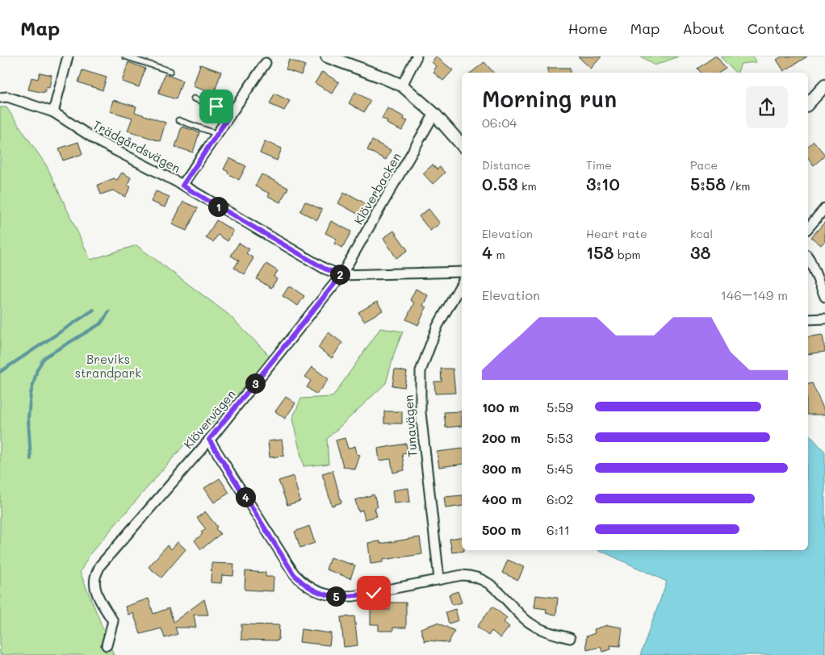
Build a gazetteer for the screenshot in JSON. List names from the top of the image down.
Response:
{
  "streets": {
    "street": [
      "Trädgårdsvägen",
      "Klöverbacken",
      "Klövervägen",
      "Tunavägen"
    ]
  },
  "crossings": [
    ["Trädgårdsvägen", "Klöverbacken"],
    ["Trädgårdsvägen", "Klövervägen"],
    ["Klöverbacken", "Klövervägen"]
  ],
  "parks": ["Breviks strandpark"],
  "page": {
    "header": "Map",
    "nav": [
      "Home",
      "Map",
      "About",
      "Contact"
    ],
    "heading": ["Morning run", "06:04"],
    "stats": [
      ["Distance", "0.53 km"],
      ["Time", "3:10"],
      ["Pace", "5:58 /km"],
      ["Elevation", "4 m"],
      ["Heart rate", "158 bpm"],
      ["kcal", "38"]
    ],
    "pins": [
      "1",
      "2",
      "3",
      "4",
      "5"
    ],
    "chart": ["Elevation", "146–149 m"],
    "list": [
      {
        "name": "100 m",
        "note": "5:59"
      },
      {
        "name": "200 m",
        "note": "5:53"
      },
      {
        "name": "300 m",
        "note": "5:45"
      },
      {
        "name": "400 m",
        "note": "6:02"
      },
      {
        "name": "500 m",
        "note": "6:11"
      }
    ]
  }
}
